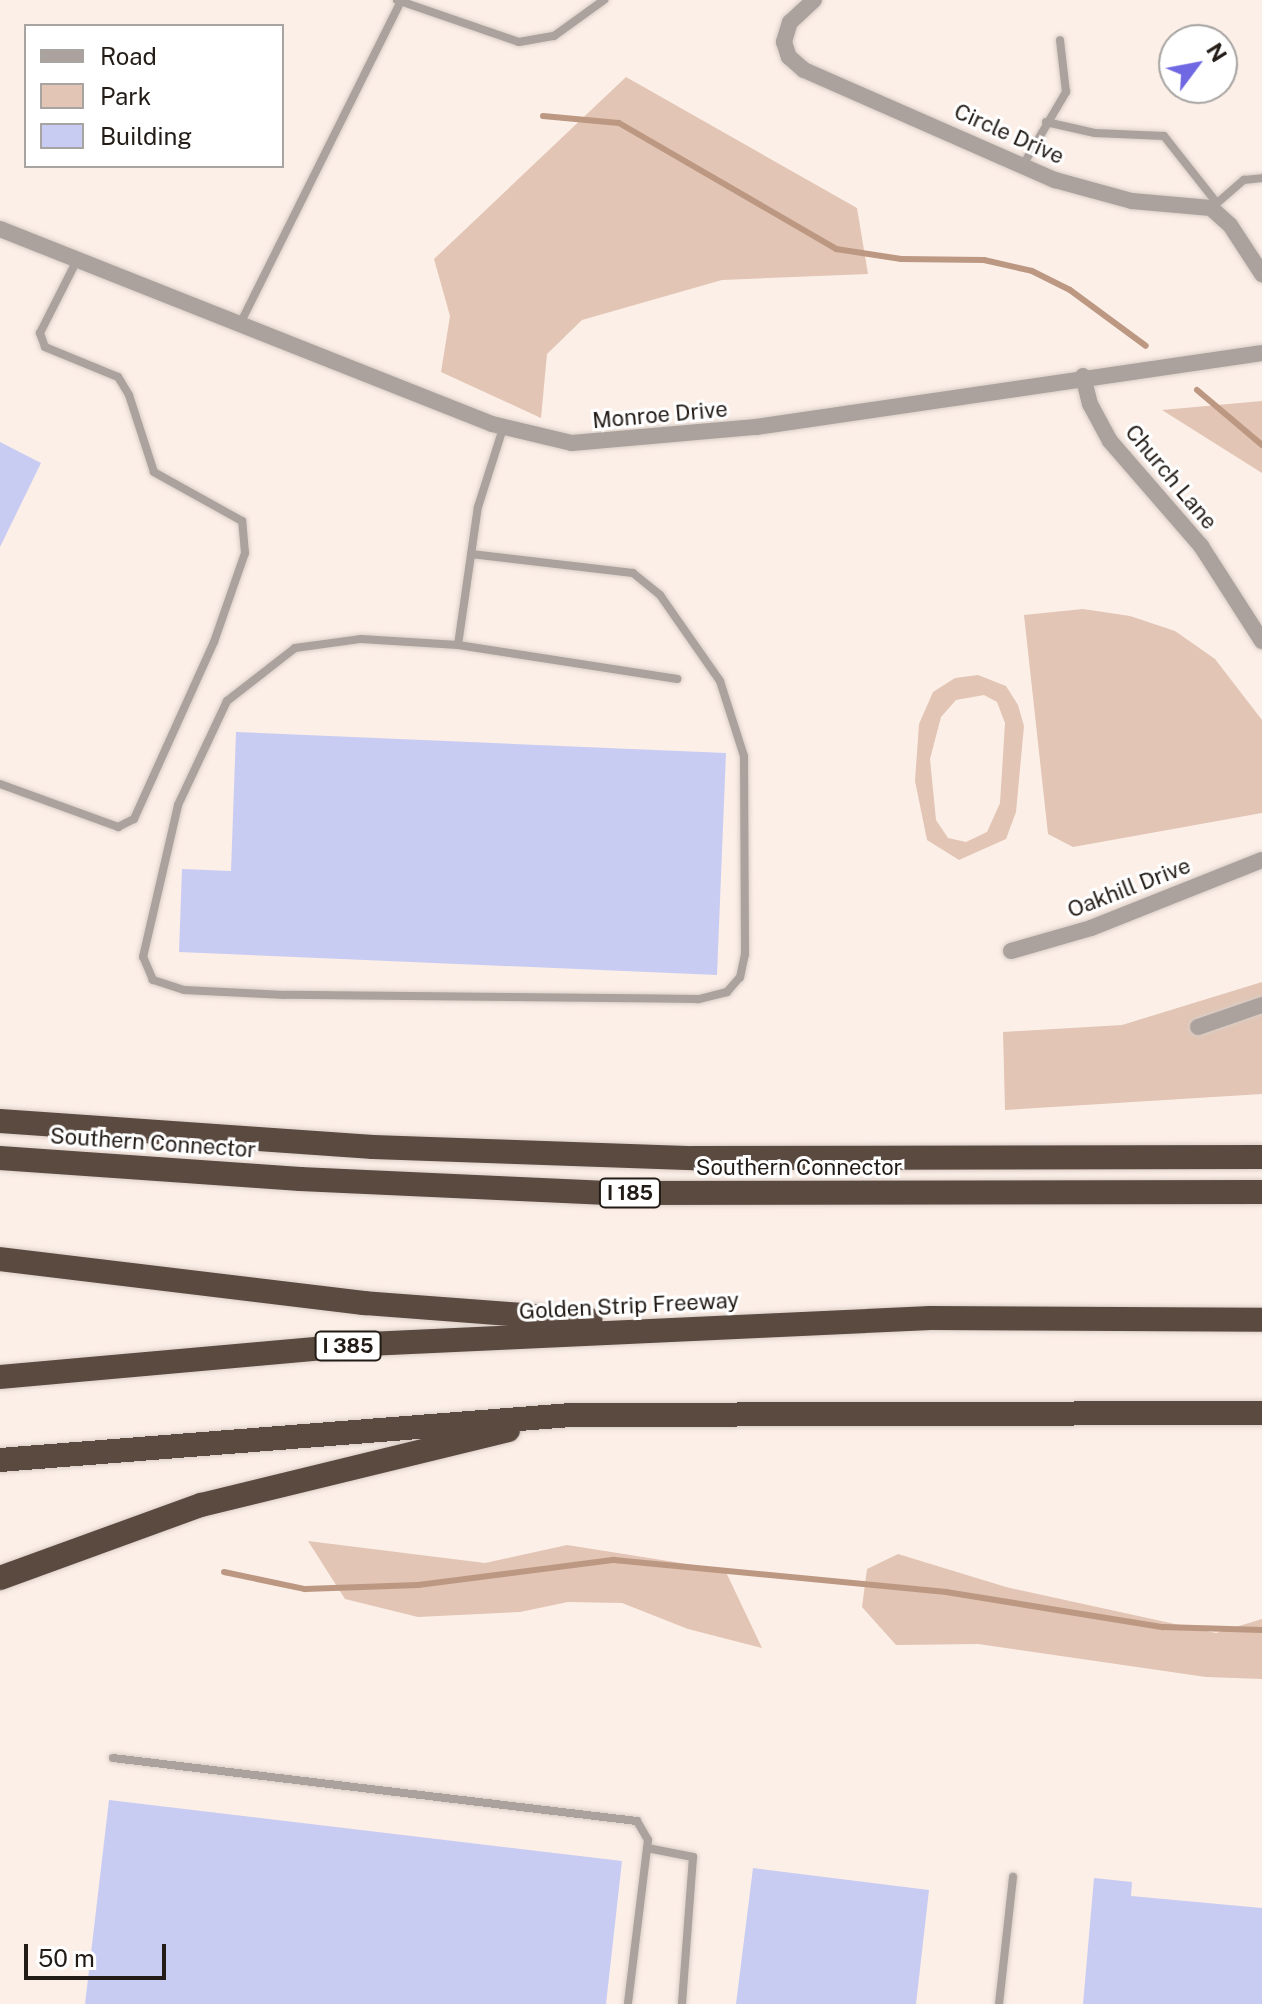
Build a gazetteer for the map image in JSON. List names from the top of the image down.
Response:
{
  "streets": {
    "highway": [
      "Southern Connector",
      "I 185",
      "Golden Strip Freeway",
      "I 385"
    ],
    "street": [
      "Circle Drive",
      "Monroe Drive",
      "Church Lane",
      "Oakhill Drive"
    ]
  },
  "crossings": [
    ["Monroe Drive", "Church Lane"]
  ],
  "legend": ["Road", "Park", "Building"],
  "scale_bar": "50 m",
  "north": "top right"
}
